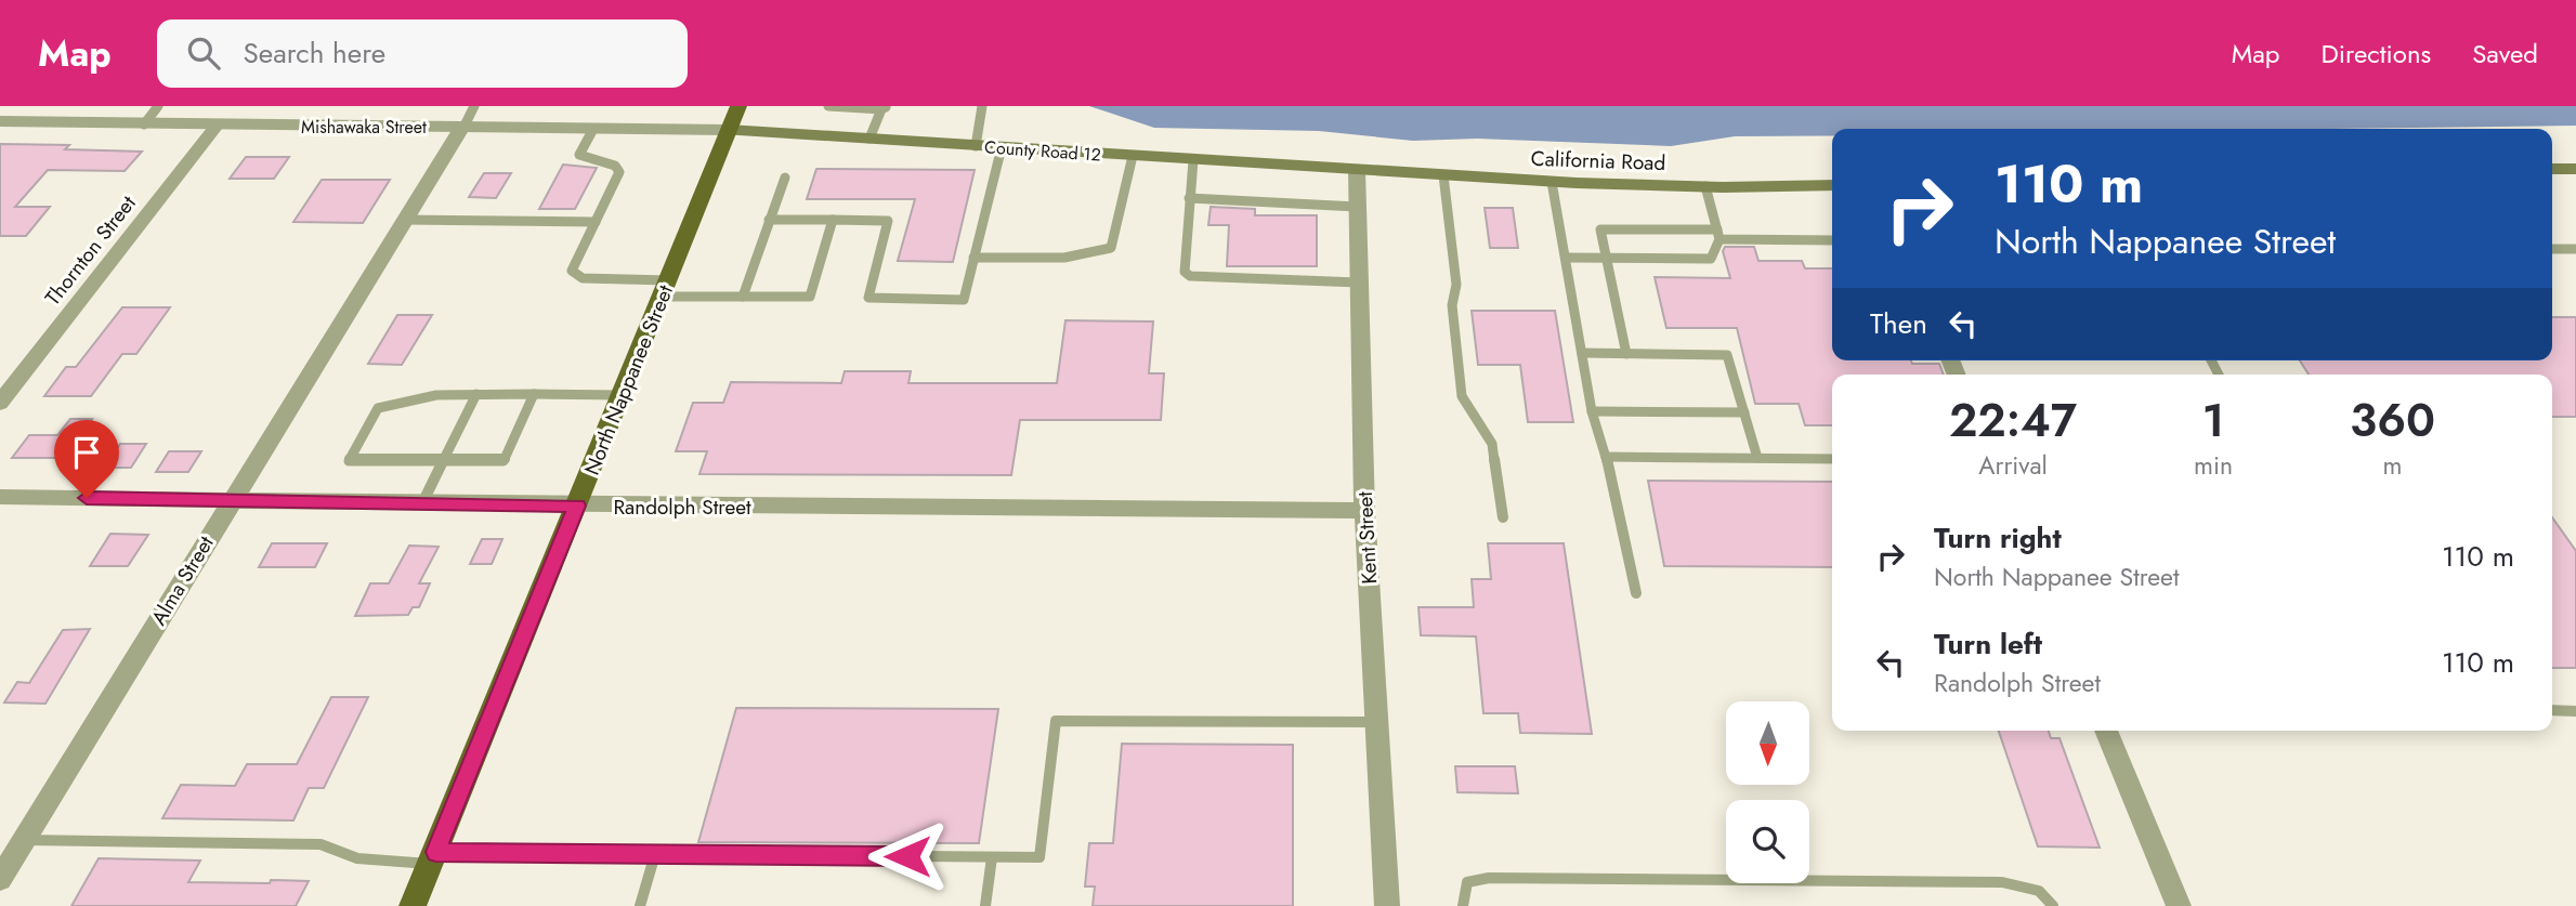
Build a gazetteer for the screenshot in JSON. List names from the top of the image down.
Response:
{
  "streets": {
    "main road": ["County Road 12", "California Road", "North Nappanee Street"],
    "street": [
      "Mishawaka Street",
      "Thornton Street",
      "Randolph Street",
      "Kent Street",
      "Alma Street"
    ]
  },
  "crossings": [
    ["Mishawaka Street", "County Road 12"],
    ["Mishawaka Street", "Thornton Street"],
    ["Mishawaka Street", "North Nappanee Street"],
    ["Mishawaka Street", "Alma Street"],
    ["County Road 12", "California Road"],
    ["County Road 12", "North Nappanee Street"],
    ["County Road 12", "Kent Street"],
    ["California Road", "Kent Street"],
    ["North Nappanee Street", "Randolph Street"],
    ["Randolph Street", "Kent Street"],
    ["Randolph Street", "Alma Street"]
  ],
  "north": "bottom",
  "page": {
    "header": "Map",
    "search": "Search here",
    "nav": ["Map", "Directions", "Saved"],
    "turn": ["110 m", "North Nappanee Street"],
    "then": "Then",
    "eta": [
      "22:47",
      "Arrival",
      "1",
      "min",
      "360",
      "m"
    ],
    "list": [
      {
        "name": "Turn right",
        "note": "North Nappanee Street",
        "value": "110 m"
      },
      {
        "name": "Turn left",
        "note": "Randolph Street",
        "value": "110 m"
      }
    ]
  }
}
